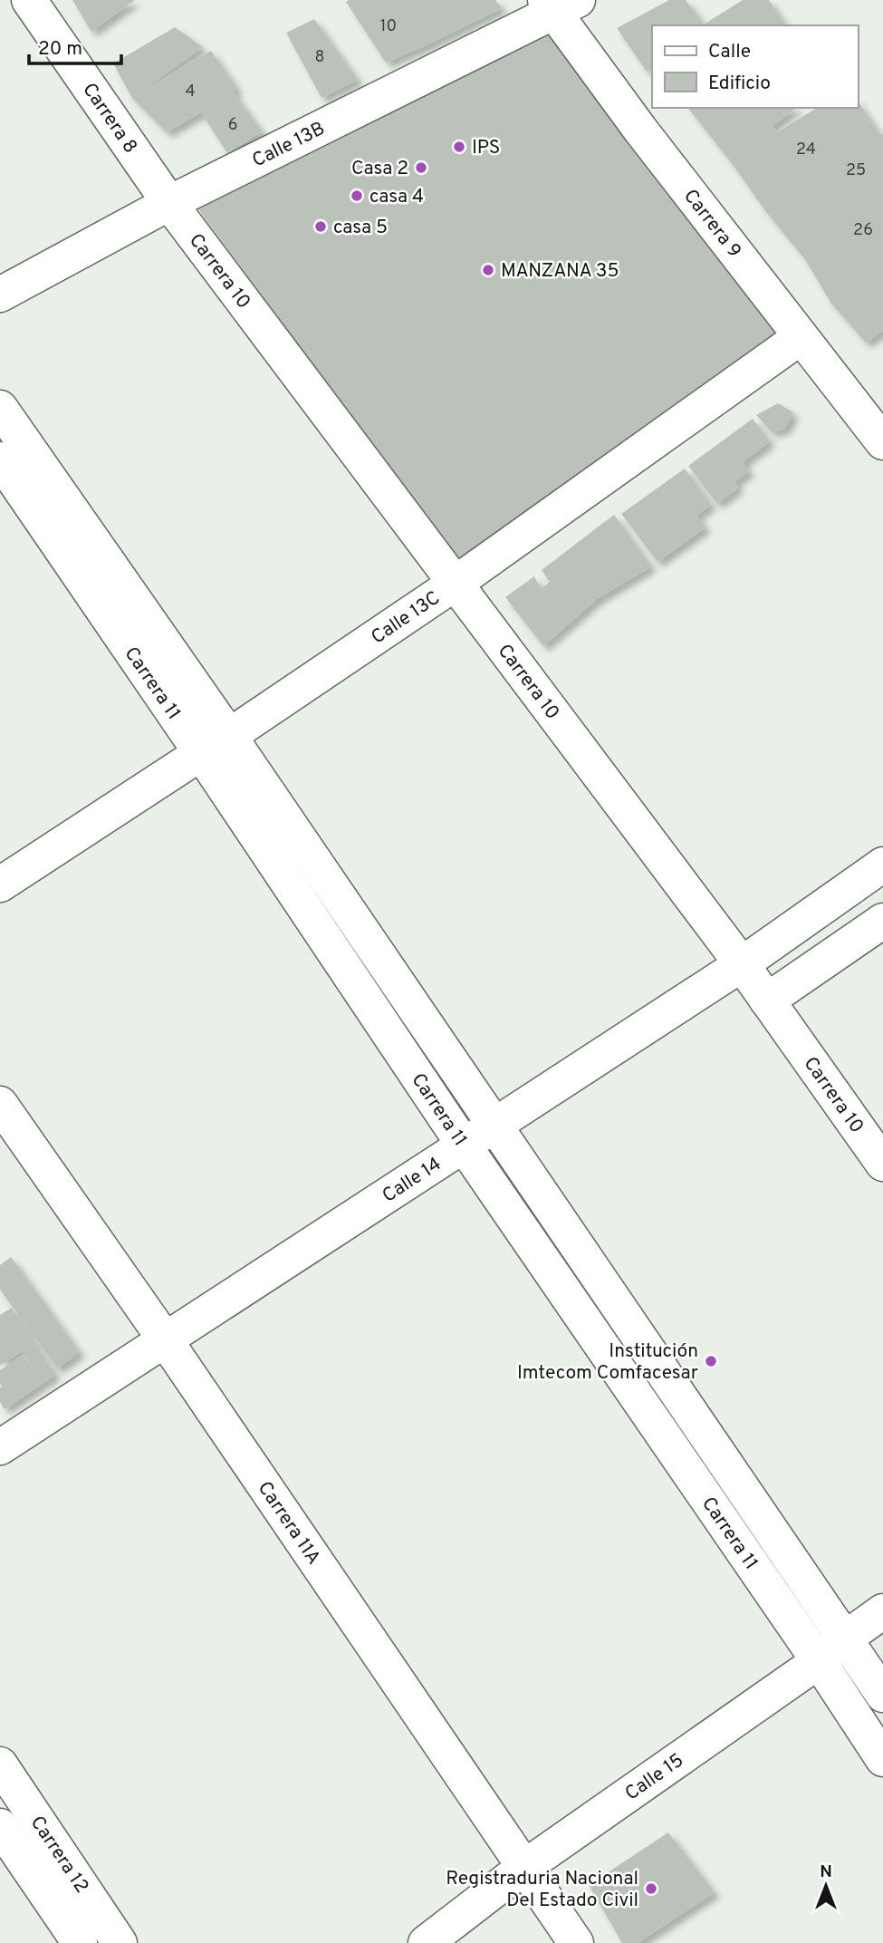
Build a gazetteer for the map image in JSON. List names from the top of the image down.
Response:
{
  "streets": {
    "street": [
      "Carrera 8",
      "Calle 13B",
      "Carrera 9",
      "Carrera 10",
      "Calle 13C",
      "Carrera 11",
      "Calle 14",
      "Carrera 11A",
      "Calle 15",
      "Carrera 12"
    ]
  },
  "crossings": [
    ["Carrera 8", "Calle 13B"],
    ["Carrera 8", "Carrera 10"],
    ["Calle 13B", "Carrera 9"],
    ["Calle 13B", "Carrera 10"],
    ["Carrera 9", "Calle 13C"],
    ["Carrera 10", "Calle 13C"],
    ["Carrera 10", "Calle 14"],
    ["Calle 13C", "Carrera 11"],
    ["Carrera 11", "Calle 14"],
    ["Carrera 11", "Calle 15"],
    ["Calle 14", "Carrera 11A"],
    ["Carrera 11A", "Calle 15"]
  ],
  "places": [
    "IPS",
    "Casa 2",
    "casa 4",
    "casa 5",
    "MANZANA 35",
    "Institución Imtecom Comfacesar",
    "Registraduria Nacional Del Estado Civil"
  ],
  "house_numbers": [
    "10",
    "8",
    "4",
    "6",
    "24",
    "25",
    "26"
  ],
  "legend": ["Calle", "Edificio"],
  "scale_bar": "20 m",
  "north": "top"
}
